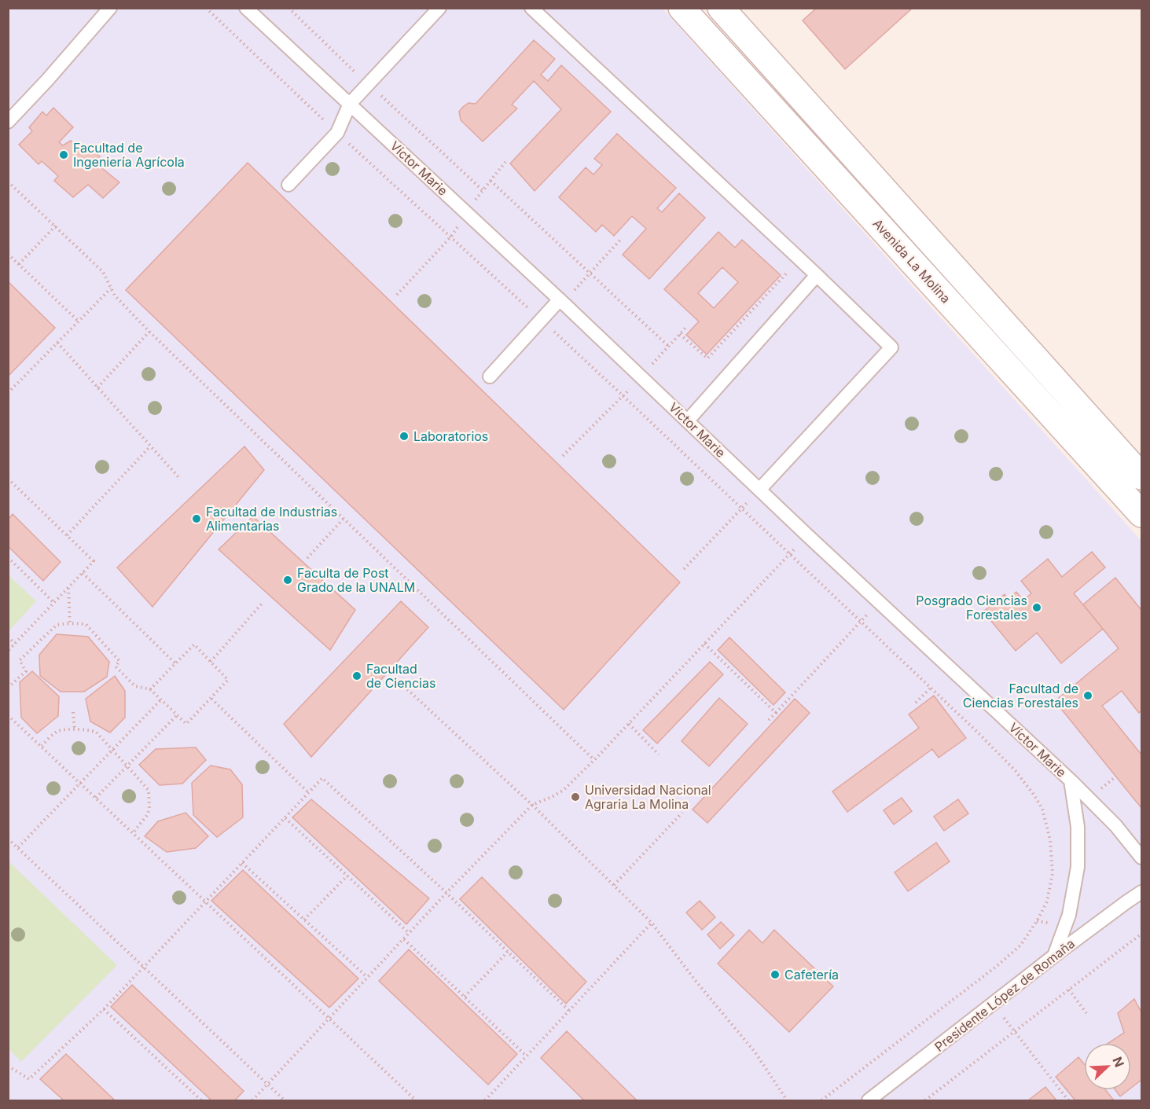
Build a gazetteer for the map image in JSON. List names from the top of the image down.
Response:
{
  "streets": {
    "main road": ["Avenida La Molina"],
    "lane": ["Víctor Marie", "Presidente López de Romaña"]
  },
  "places": [
    "Facultad de Ingeniería Agrícola",
    "Laboratorios",
    "Facultad de Industrias Alimentarias",
    "Faculta de Post Grado de la UNALM",
    "Posgrado Ciencias Forestales",
    "Facultad de Ciencias",
    "Facultad de Ciencias Forestales",
    "Universidad Nacional Agraria La Molina",
    "Cafetería"
  ],
  "north": "top right"
}
